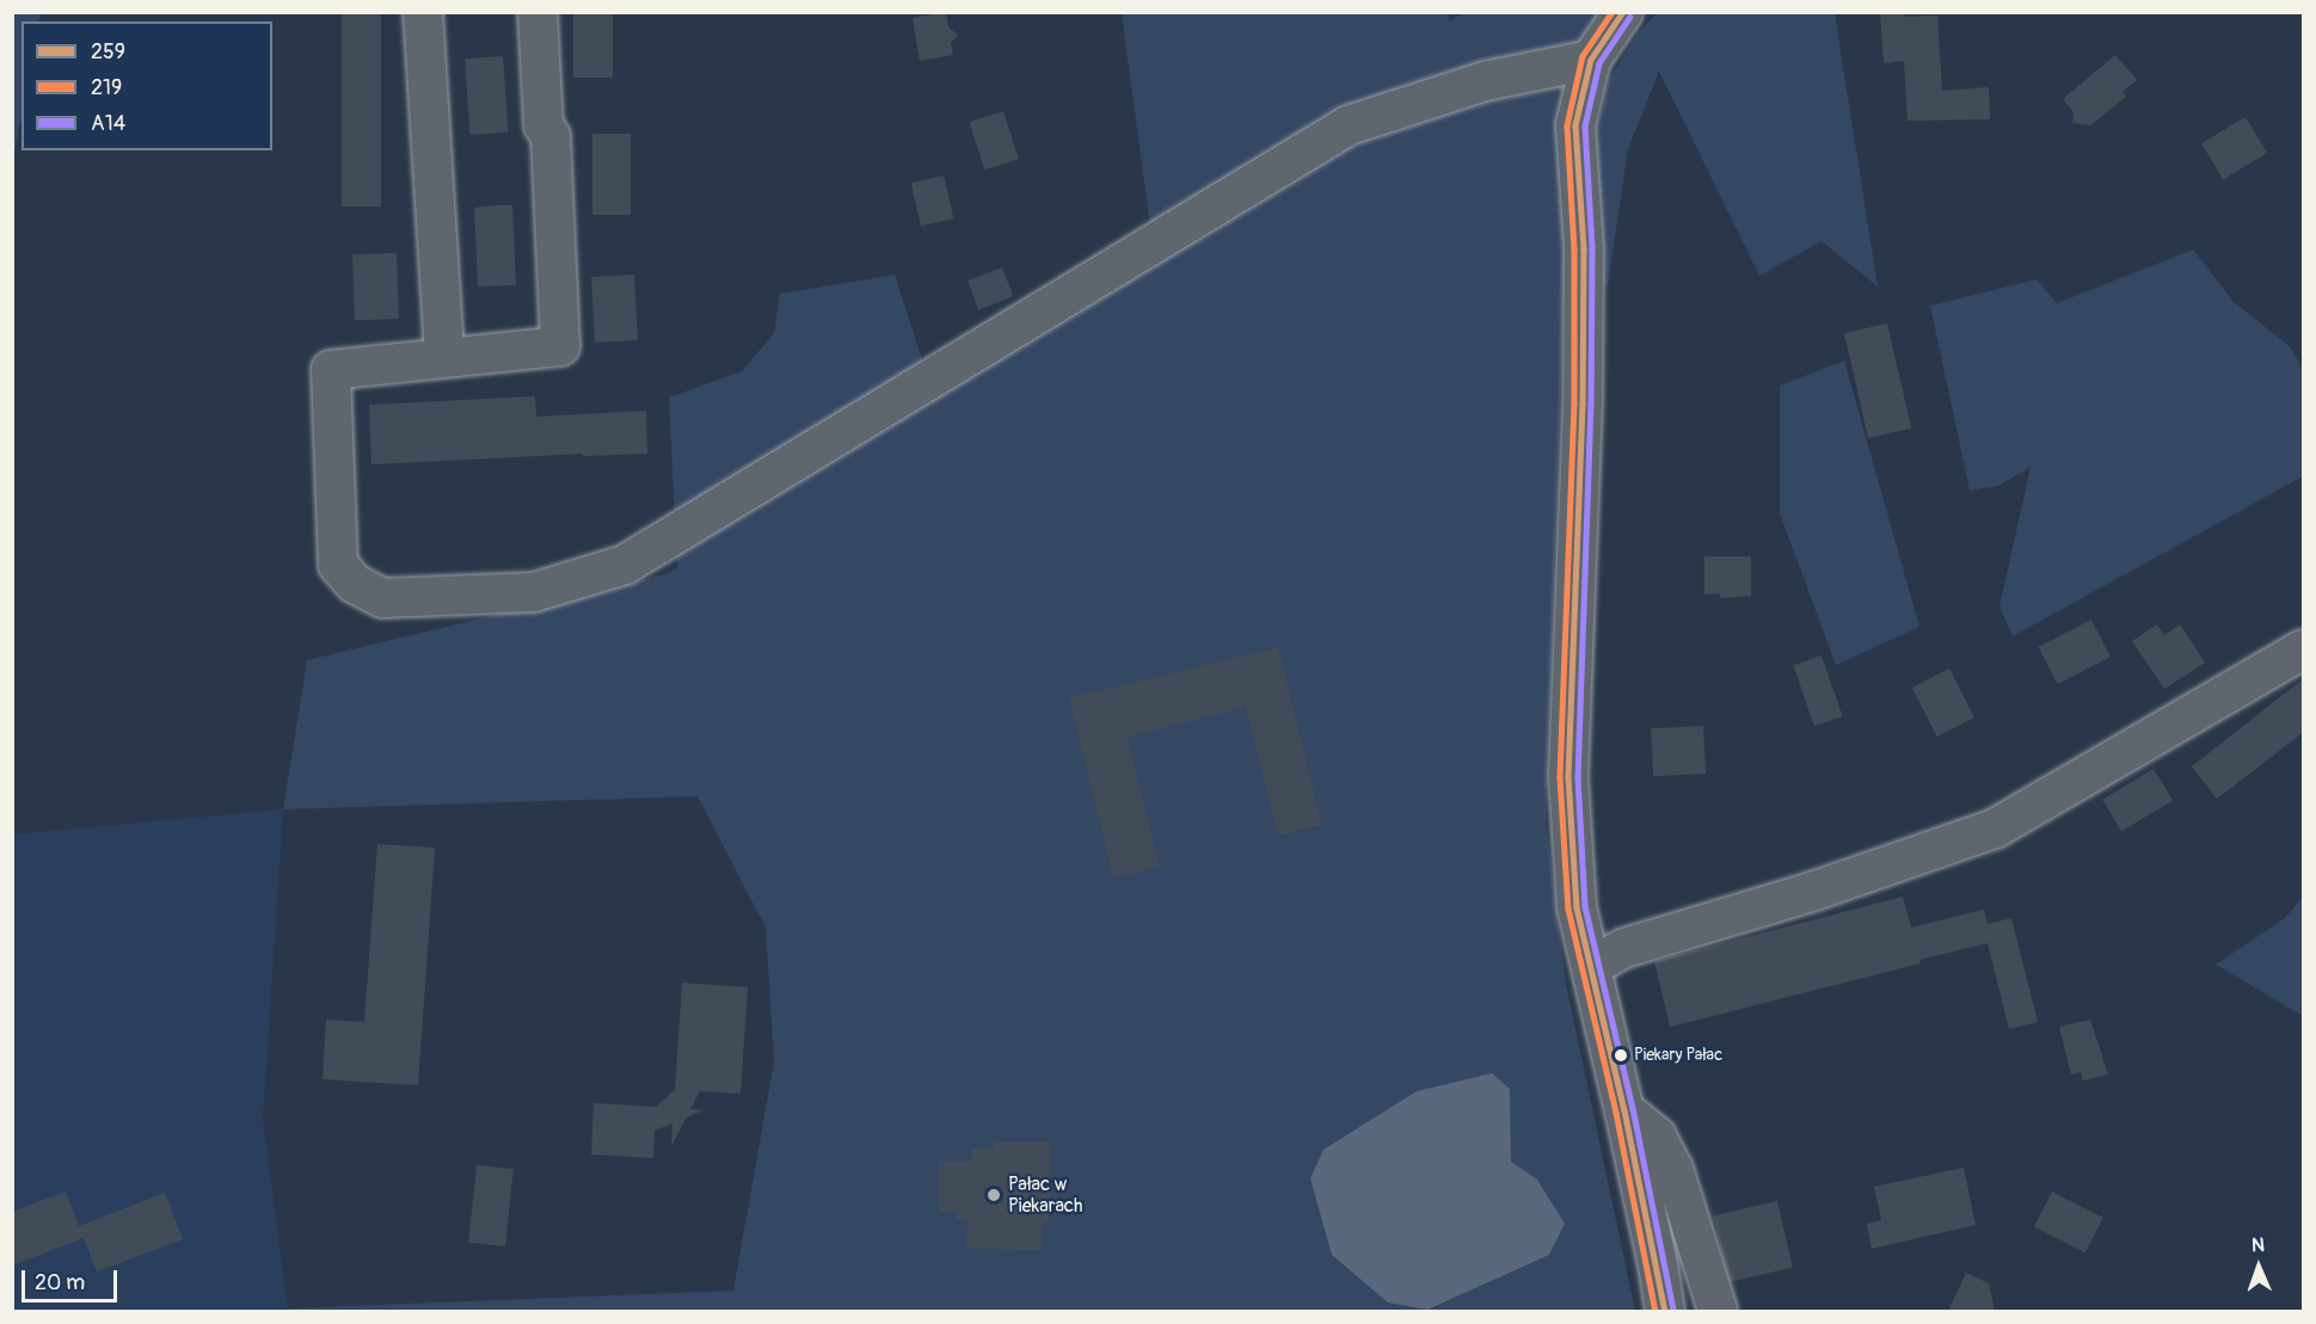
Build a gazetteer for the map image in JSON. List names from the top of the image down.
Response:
{
  "places": ["Piekary Pałac", "Pałac w Piekarach"],
  "lines": ["transit line 259", "transit line 219", "transit line A14"],
  "legend": ["259", "219", "A14"],
  "scale_bar": "20 m",
  "north": "top"
}
